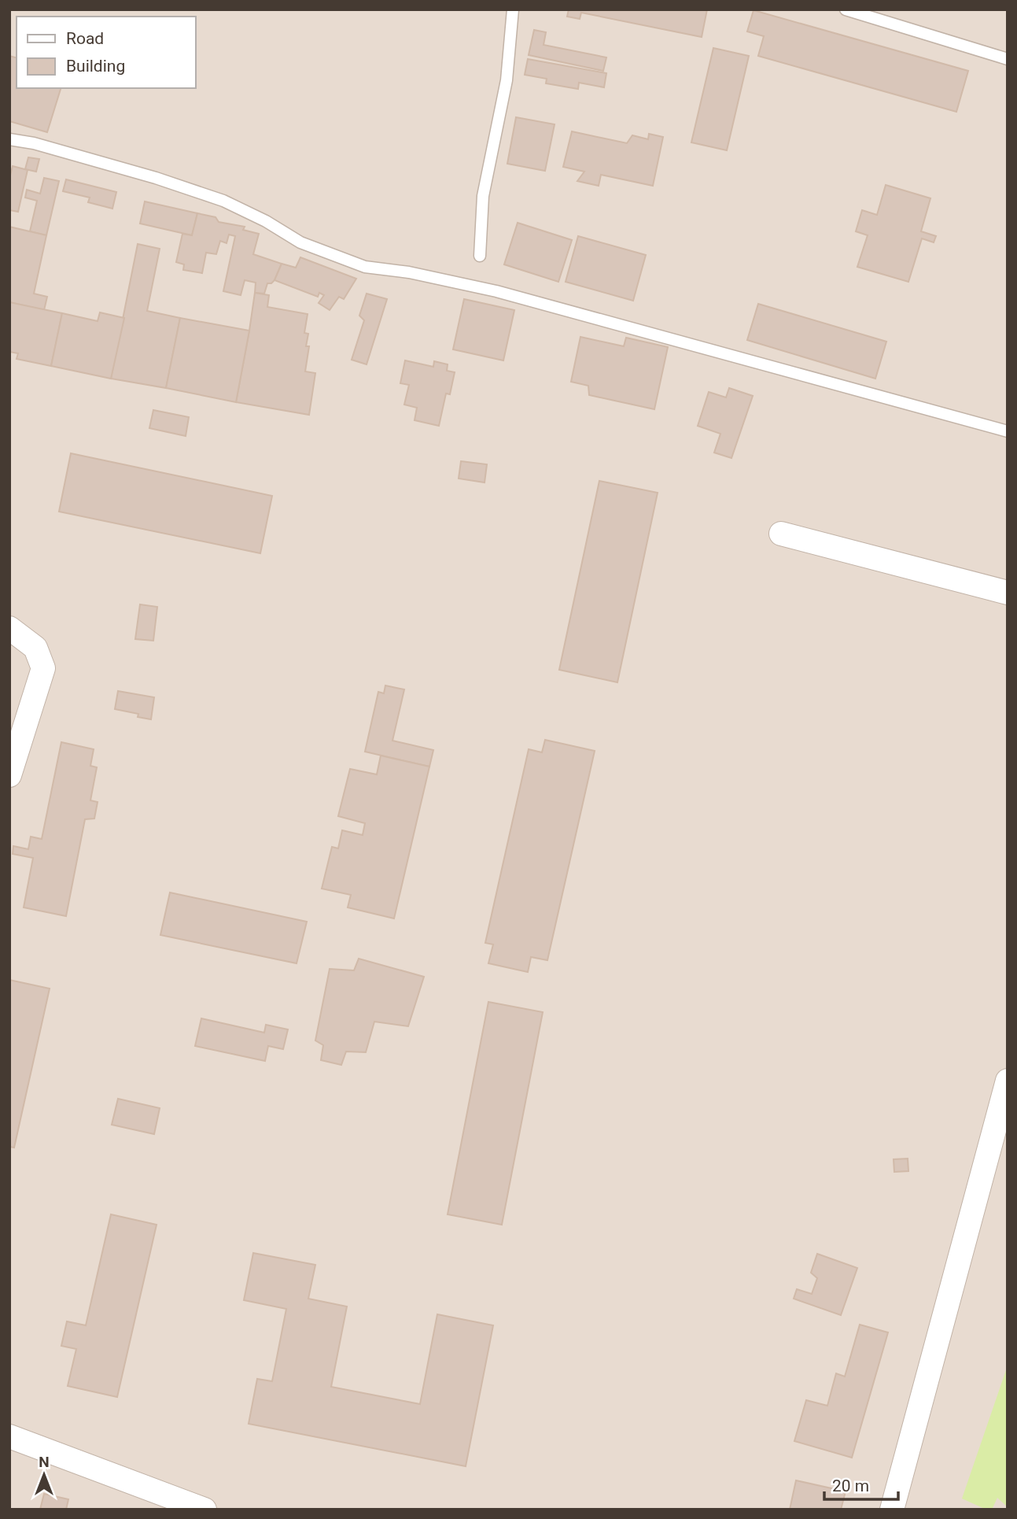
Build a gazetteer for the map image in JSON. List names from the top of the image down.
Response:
{
  "legend": ["Road", "Building"],
  "scale_bar": "20 m",
  "north": "top"
}
